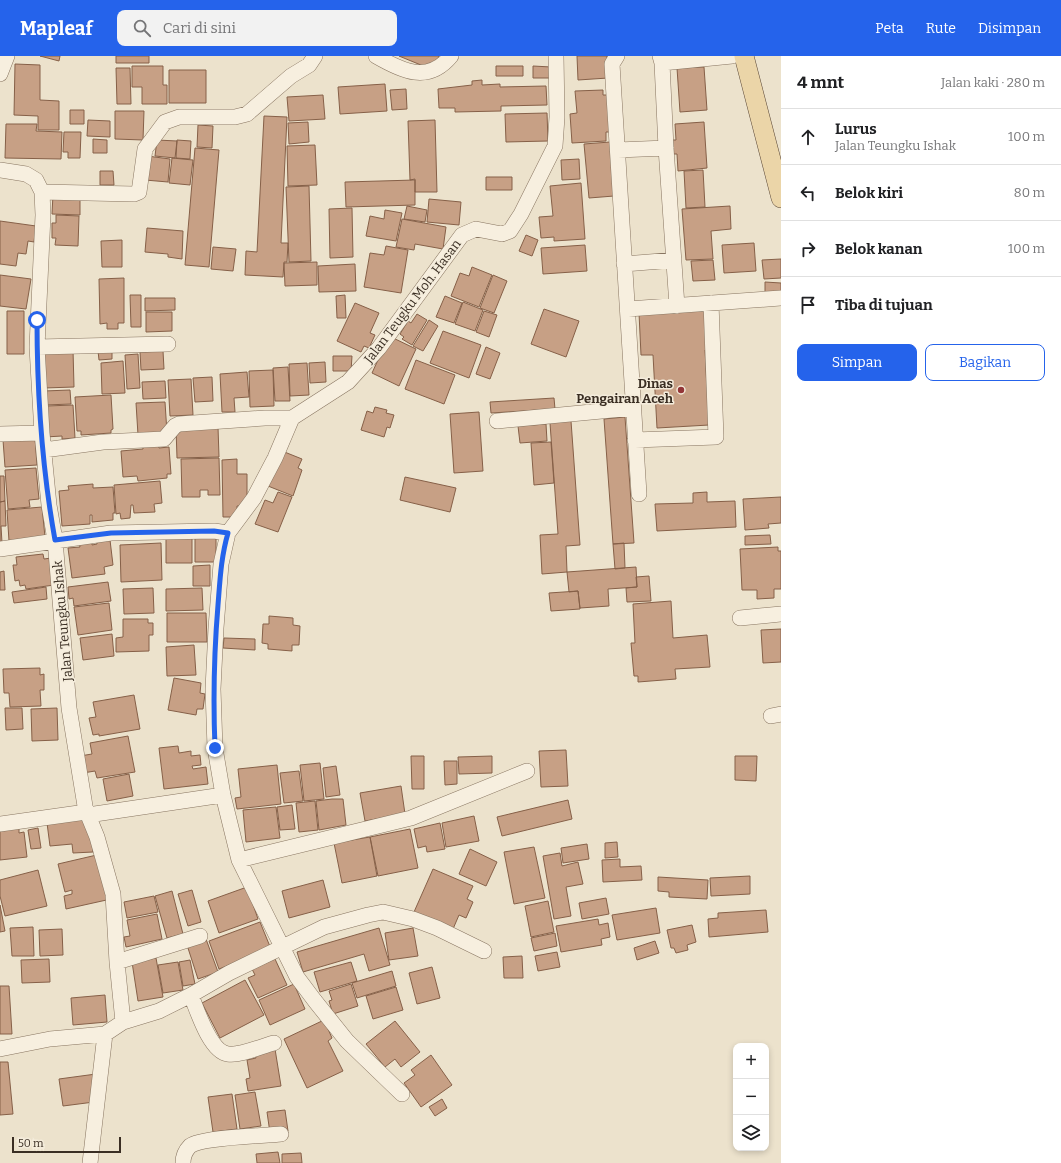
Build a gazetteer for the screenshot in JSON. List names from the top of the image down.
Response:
{
  "streets": {
    "street": ["Jalan Teugku Moh. Hasan", "Jalan Teungku Ishak"]
  },
  "places": ["Dinas Pengairan Aceh"],
  "scale_bar": "50 m",
  "page": {
    "header": "Mapleaf",
    "search": "Cari di sini",
    "nav": ["Peta", "Rute", "Disimpan"],
    "heading": ["4 mnt", "Jalan kaki · 280 m"],
    "list": [
      ["Lurus", "Jalan Teungku Ishak", "100 m"],
      ["Belok kiri", "80 m"],
      ["Belok kanan", "100 m"],
      "Tiba di tujuan"
    ],
    "buttons": ["Simpan", "Bagikan"],
    "map_buttons": ["+", "−"],
    "scale": "50 m"
  }
}
